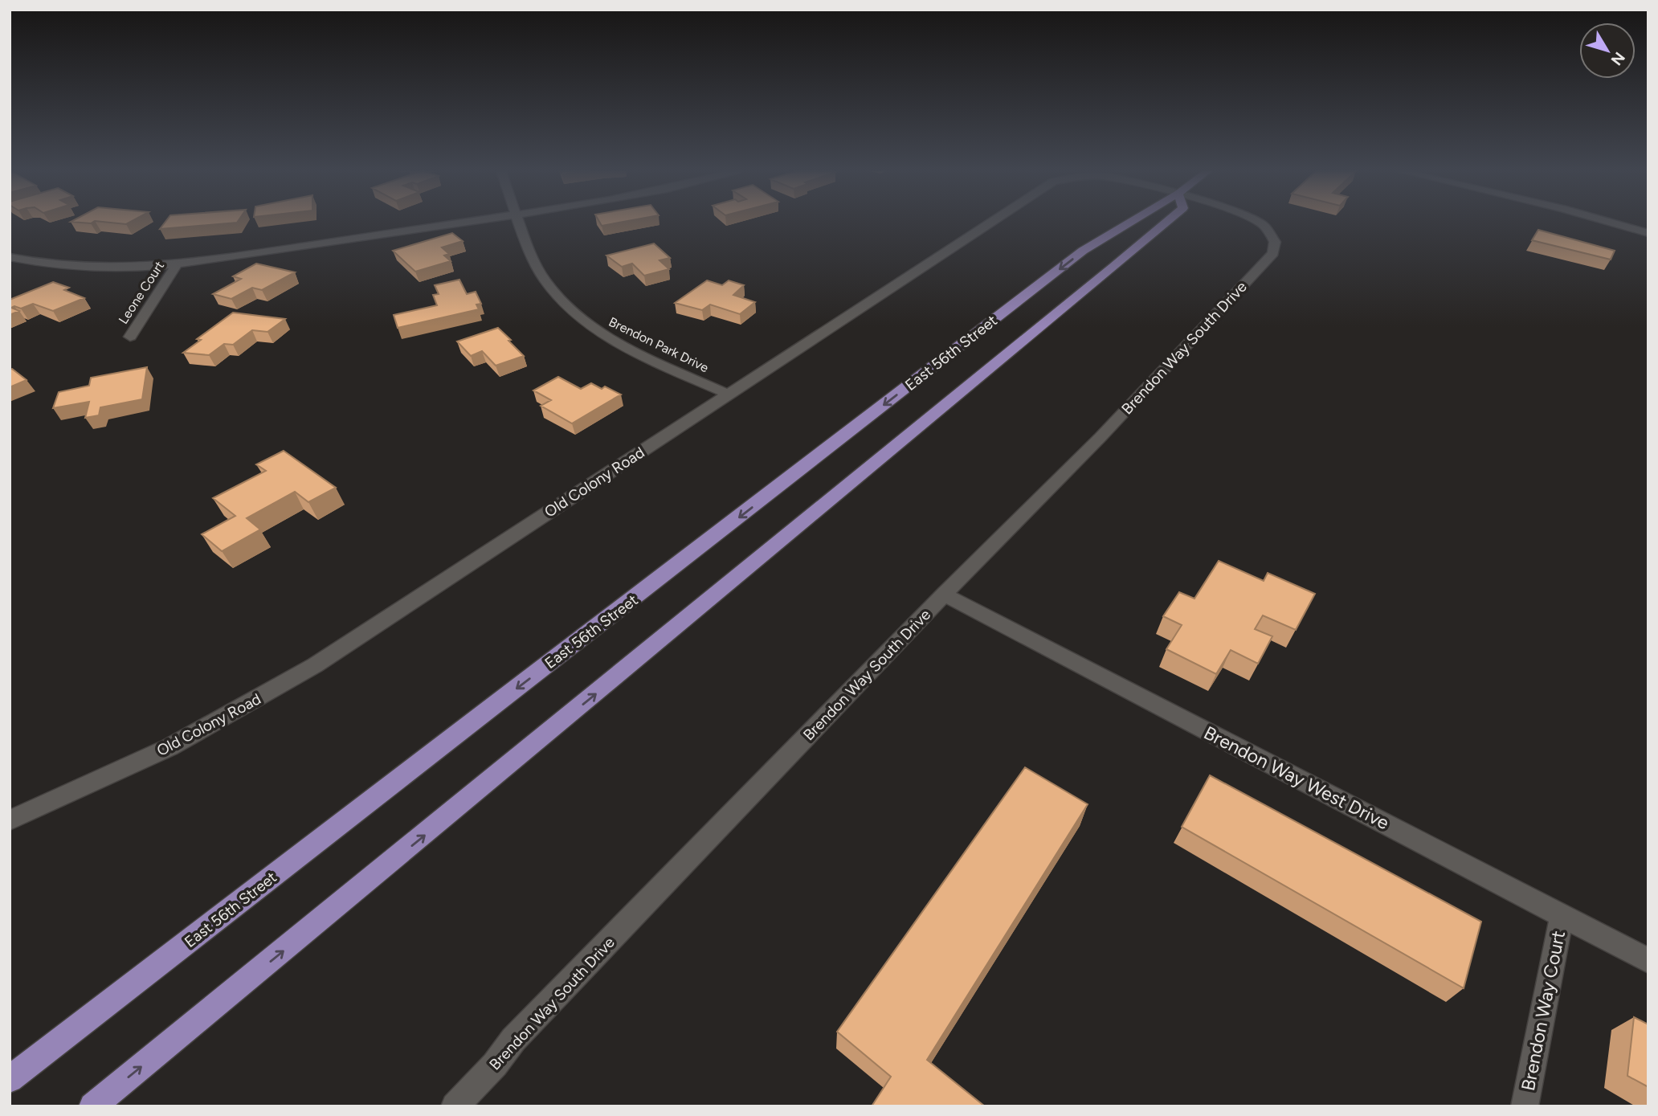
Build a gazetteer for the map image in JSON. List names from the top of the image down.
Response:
{
  "streets": {
    "main road": ["East 56th Street"],
    "street": [
      "Leone Court",
      "Brendon Park Drive",
      "Brendon Way South Drive",
      "Old Colony Road",
      "Brendon Way West Drive",
      "Brendon Way Court"
    ]
  },
  "crossings": [
    ["Brendon Park Drive", "Old Colony Road"],
    ["Brendon Way South Drive", "Old Colony Road"],
    ["Brendon Way South Drive", "Brendon Way West Drive"],
    ["Brendon Way West Drive", "Brendon Way Court"]
  ],
  "north": "bottom right"
}
